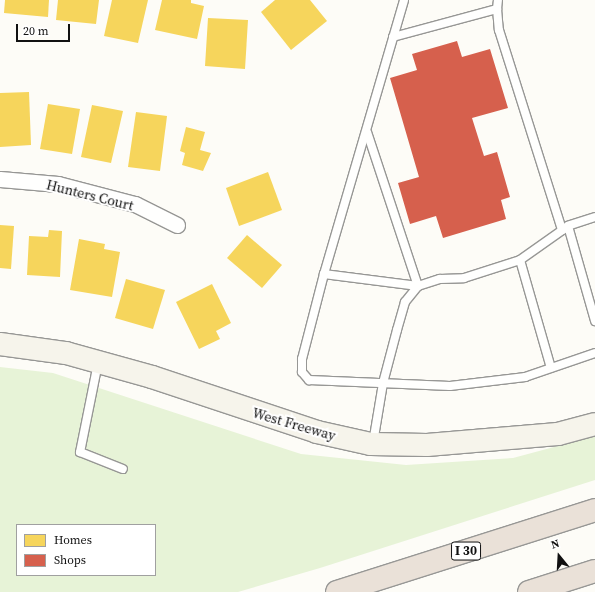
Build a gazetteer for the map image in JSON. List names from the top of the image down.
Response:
{
  "streets": {
    "highway": ["I 30"],
    "main road": ["West Freeway"],
    "street": ["Hunters Court"]
  },
  "legend": ["Homes", "Shops"],
  "scale_bar": "20 m",
  "north": "top"
}
